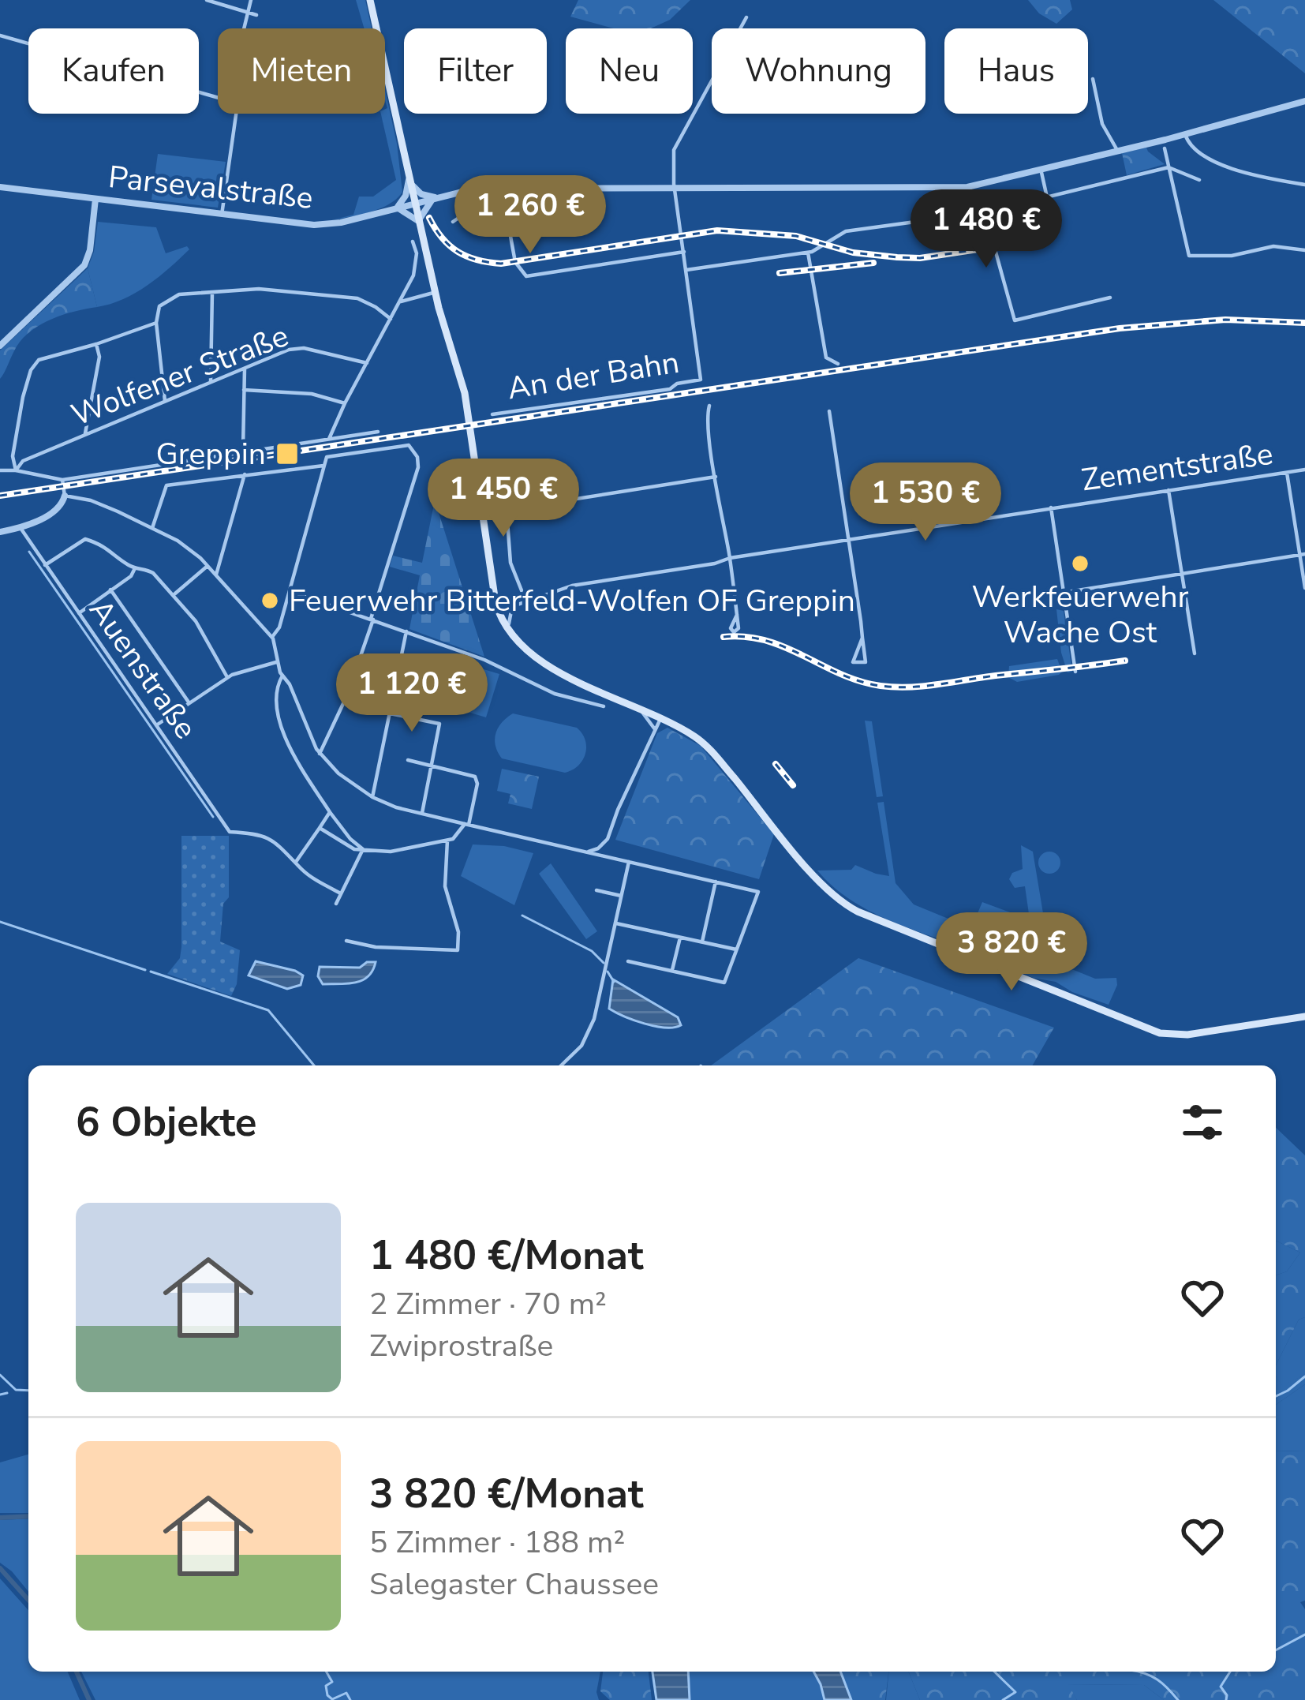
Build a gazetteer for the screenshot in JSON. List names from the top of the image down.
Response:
{
  "streets": {
    "street": [
      "Parsevalstraße",
      "Wolfener Straße",
      "An der Bahn",
      "Zementstraße",
      "Auenstraße"
    ]
  },
  "places": {
    "transit": ["Greppin"],
    "other": ["Werkfeuerwehr Wache Ost", "Feuerwehr Bitterfeld-Wolfen OF Greppin"]
  },
  "page": {
    "chip": [
      "Kaufen",
      "Mieten",
      "Filter",
      "Neu",
      "Wohnung",
      "Haus"
    ],
    "price": [
      "1 260 €",
      "1 480 €",
      "1 450 €",
      "1 530 €",
      "1 120 €",
      "3 820 €"
    ],
    "heading": "6 Objekte",
    "list": [
      {
        "name": "1 480 €/Monat",
        "note": "2 Zimmer · 70 m² · Zwiprostraße"
      },
      {
        "name": "3 820 €/Monat",
        "note": "5 Zimmer · 188 m² · Salegaster Chaussee"
      }
    ]
  }
}
